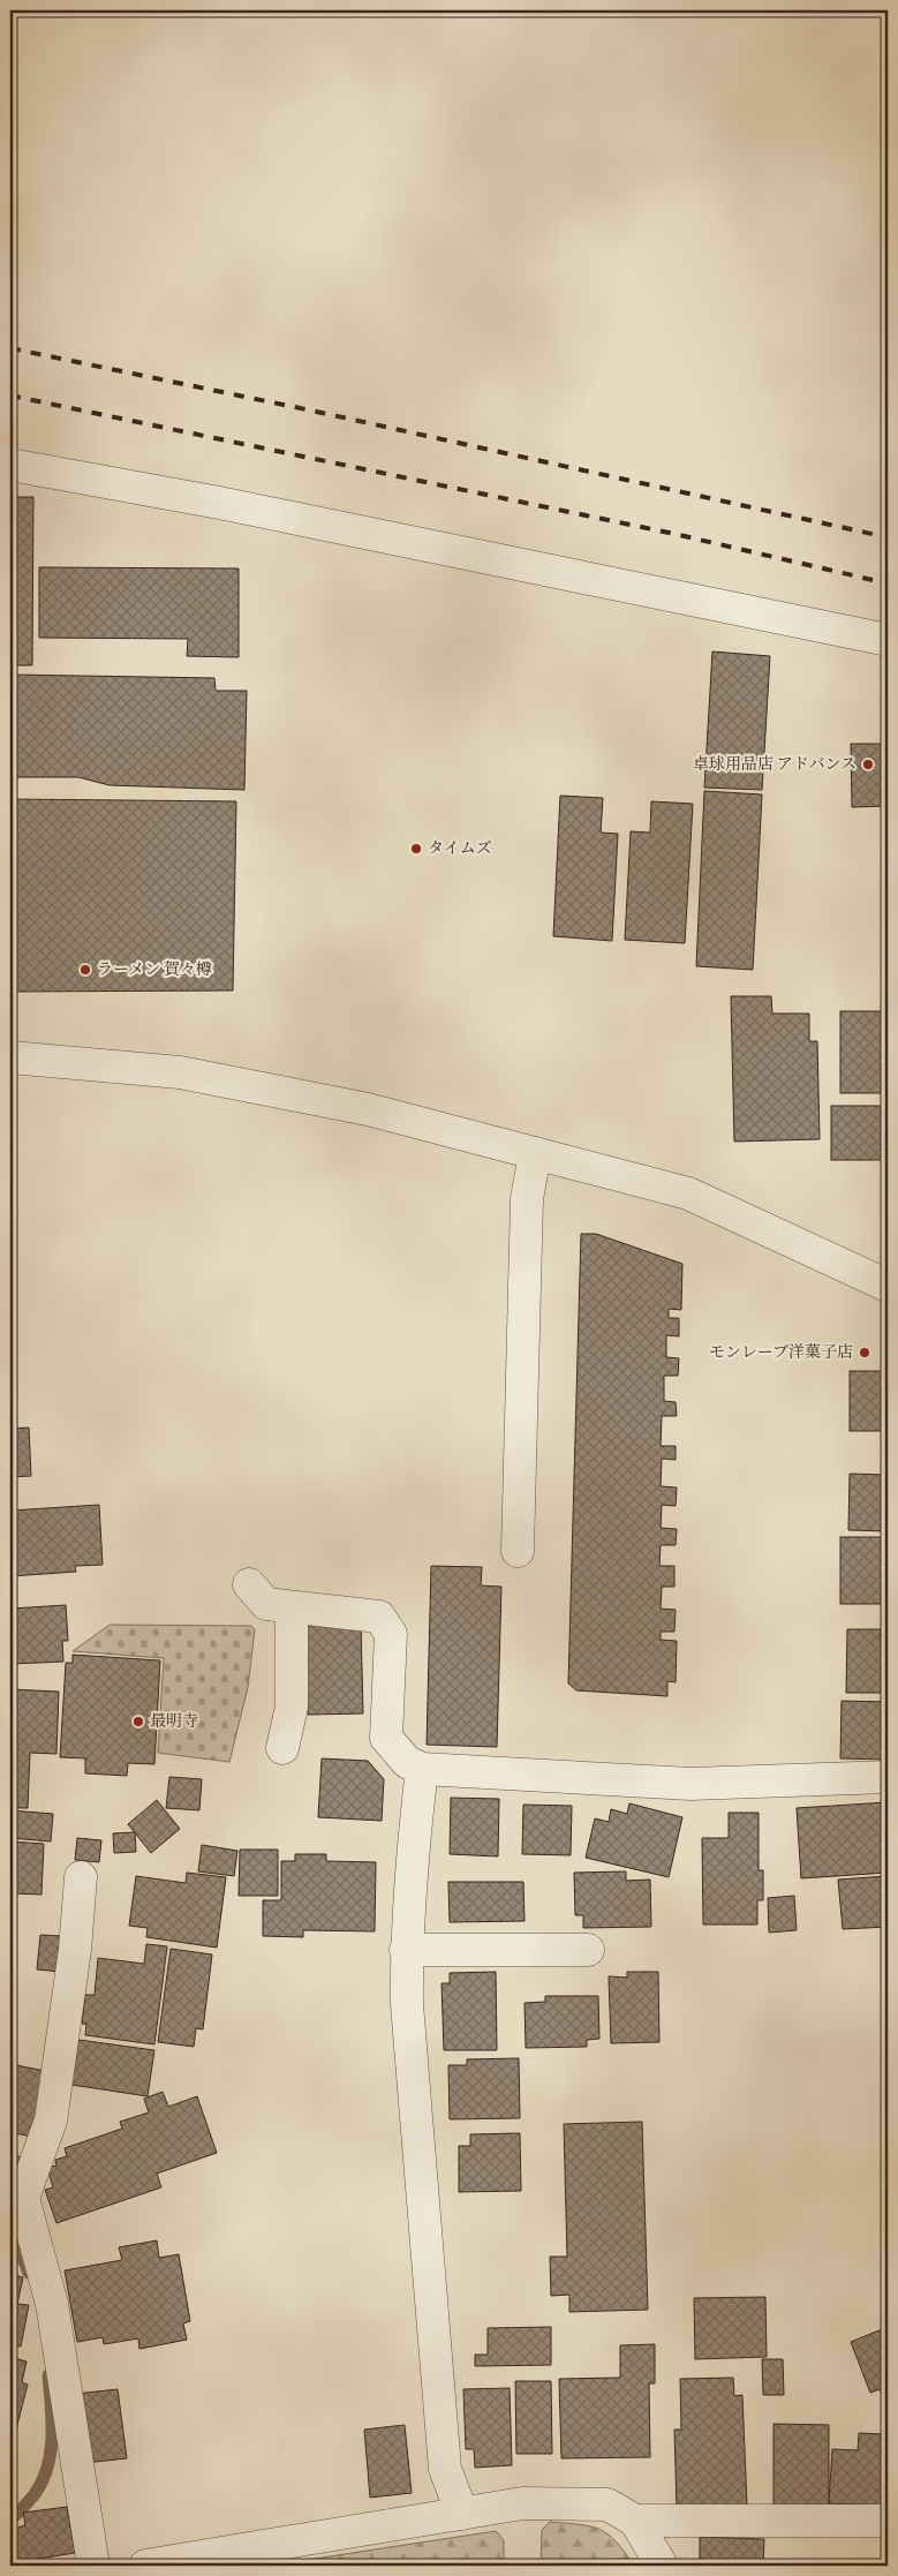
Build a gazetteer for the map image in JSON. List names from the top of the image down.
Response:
{
  "places": [
    "卓球用品店 アドバンス",
    "タイムズ",
    "ラーメン 賀々樽",
    "モンレーブ洋菓子店",
    "最明寺"
  ]
}
